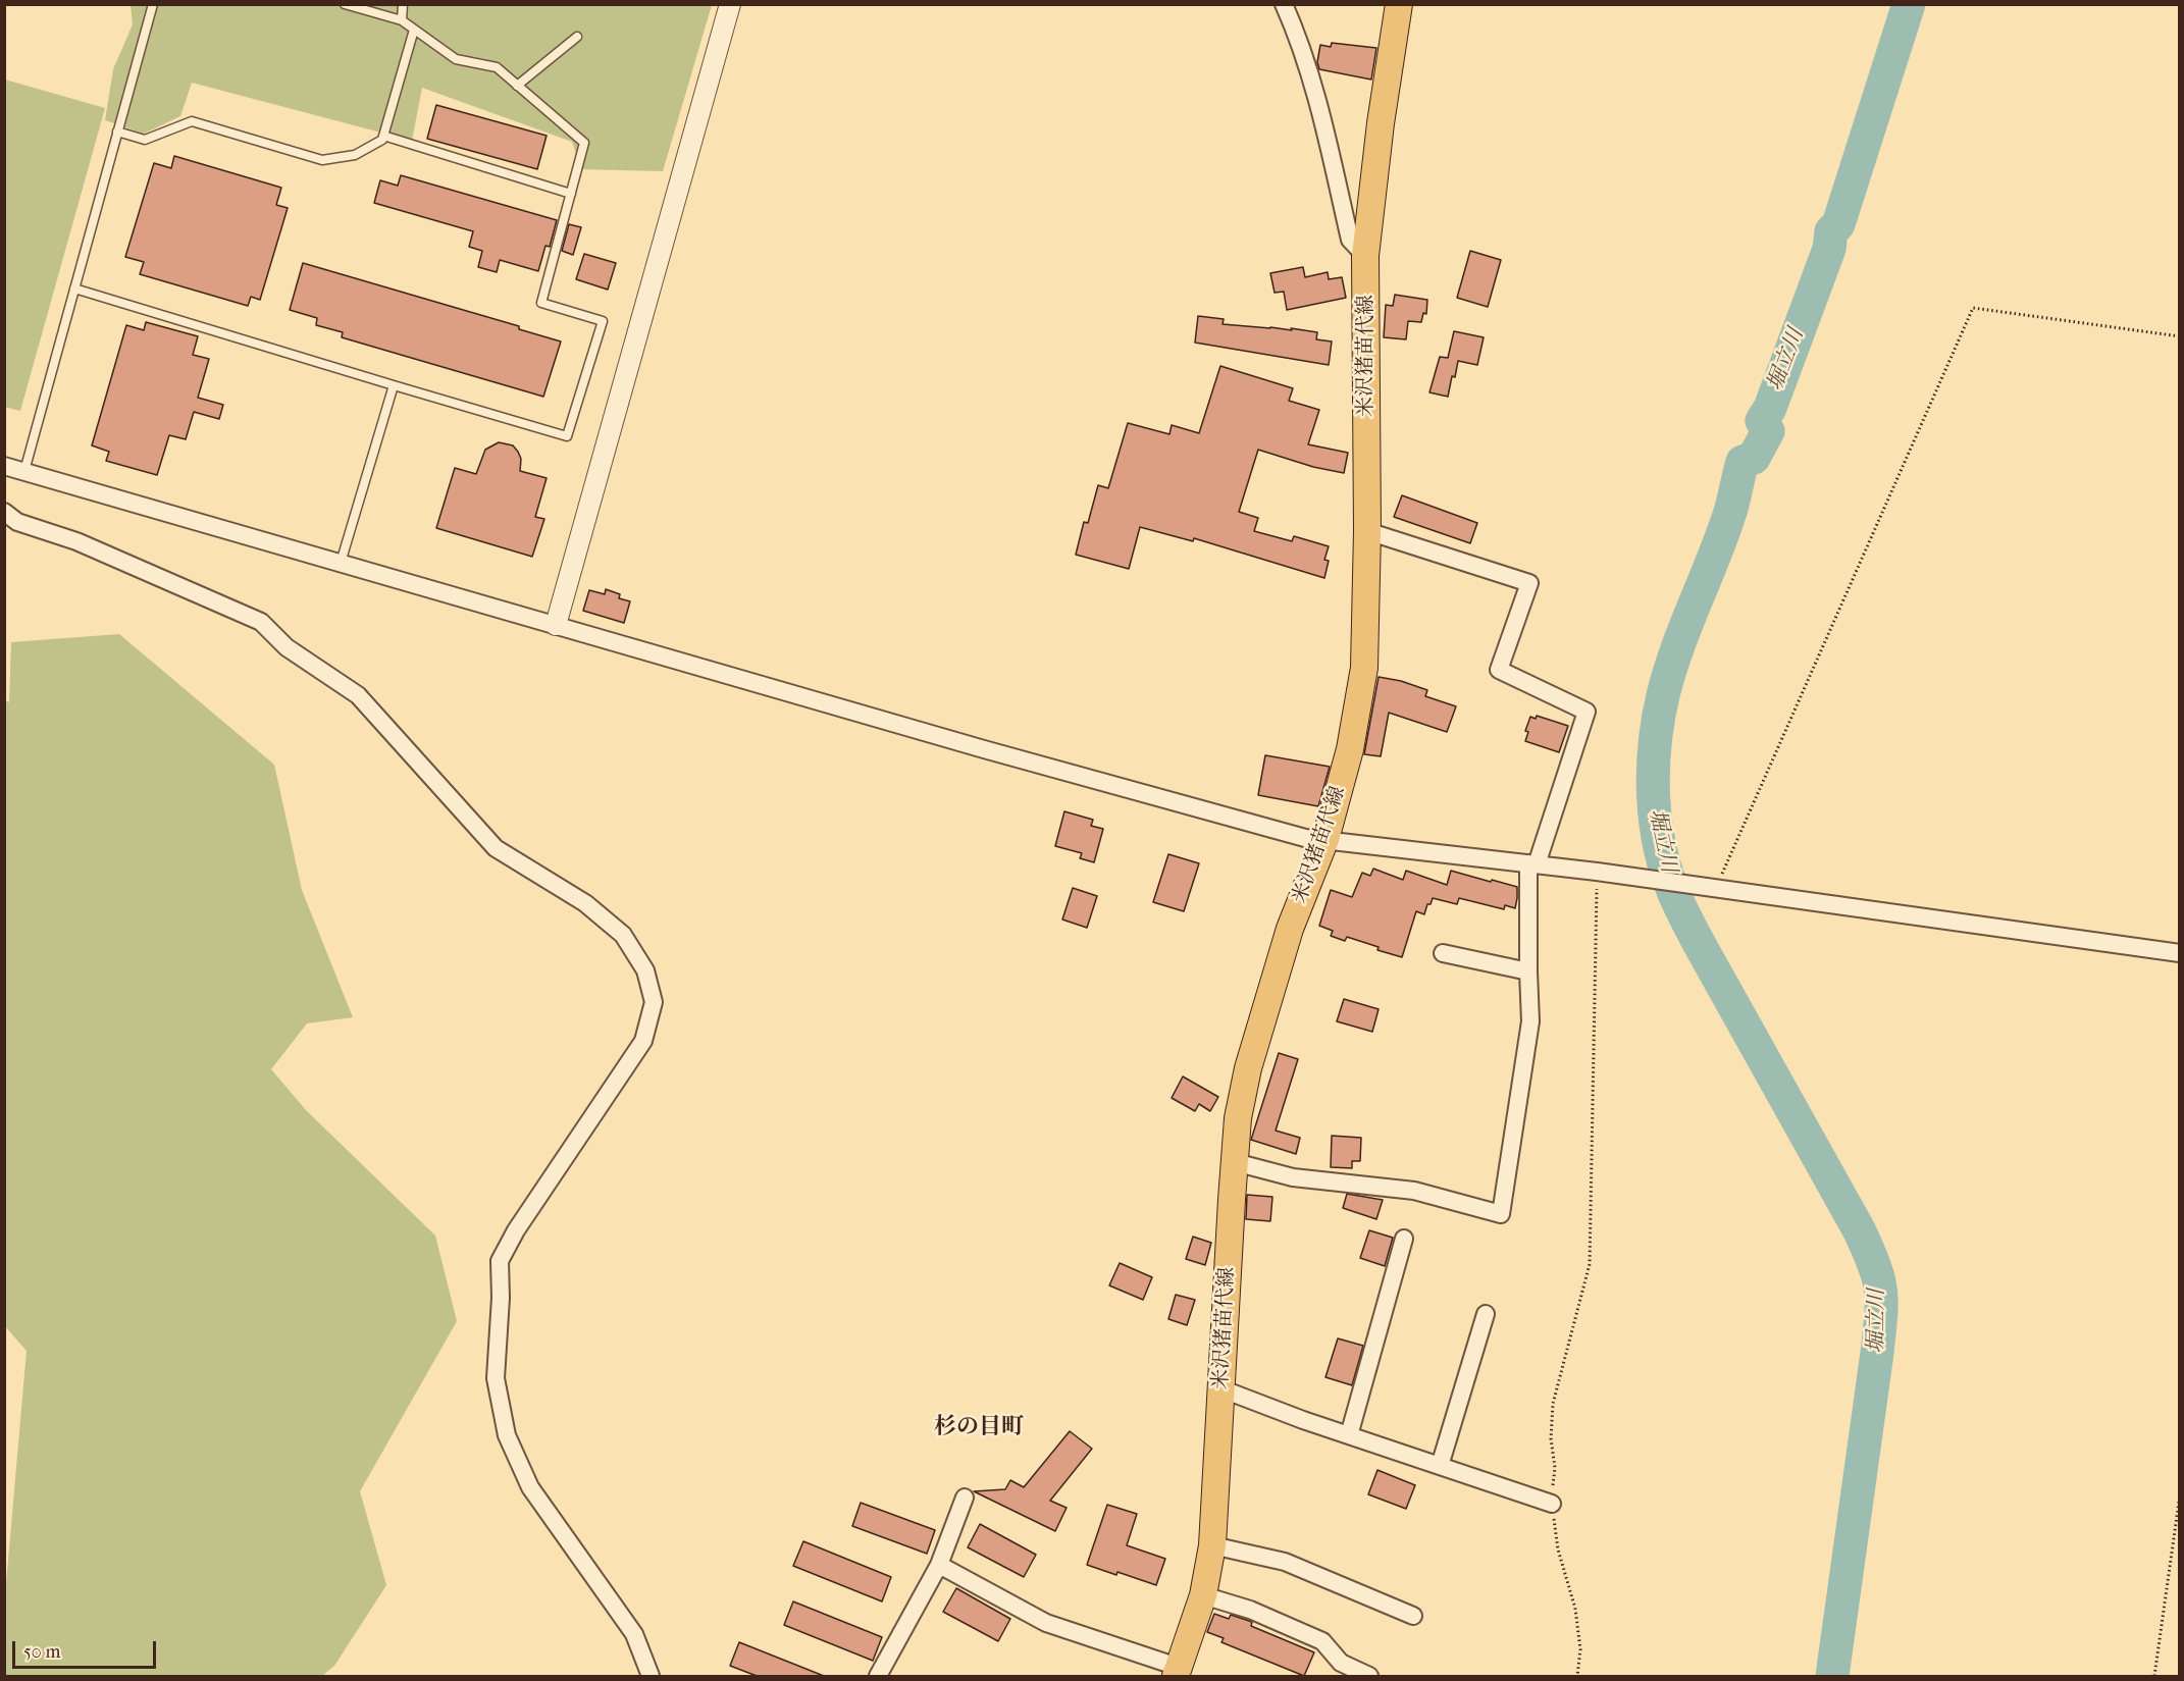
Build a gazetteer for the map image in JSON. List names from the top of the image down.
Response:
{
  "streets": {
    "main road": ["米沢猪苗代線"]
  },
  "districts": ["杉の目町"],
  "water": ["堀立川"],
  "scale_bar": "50 m"
}
